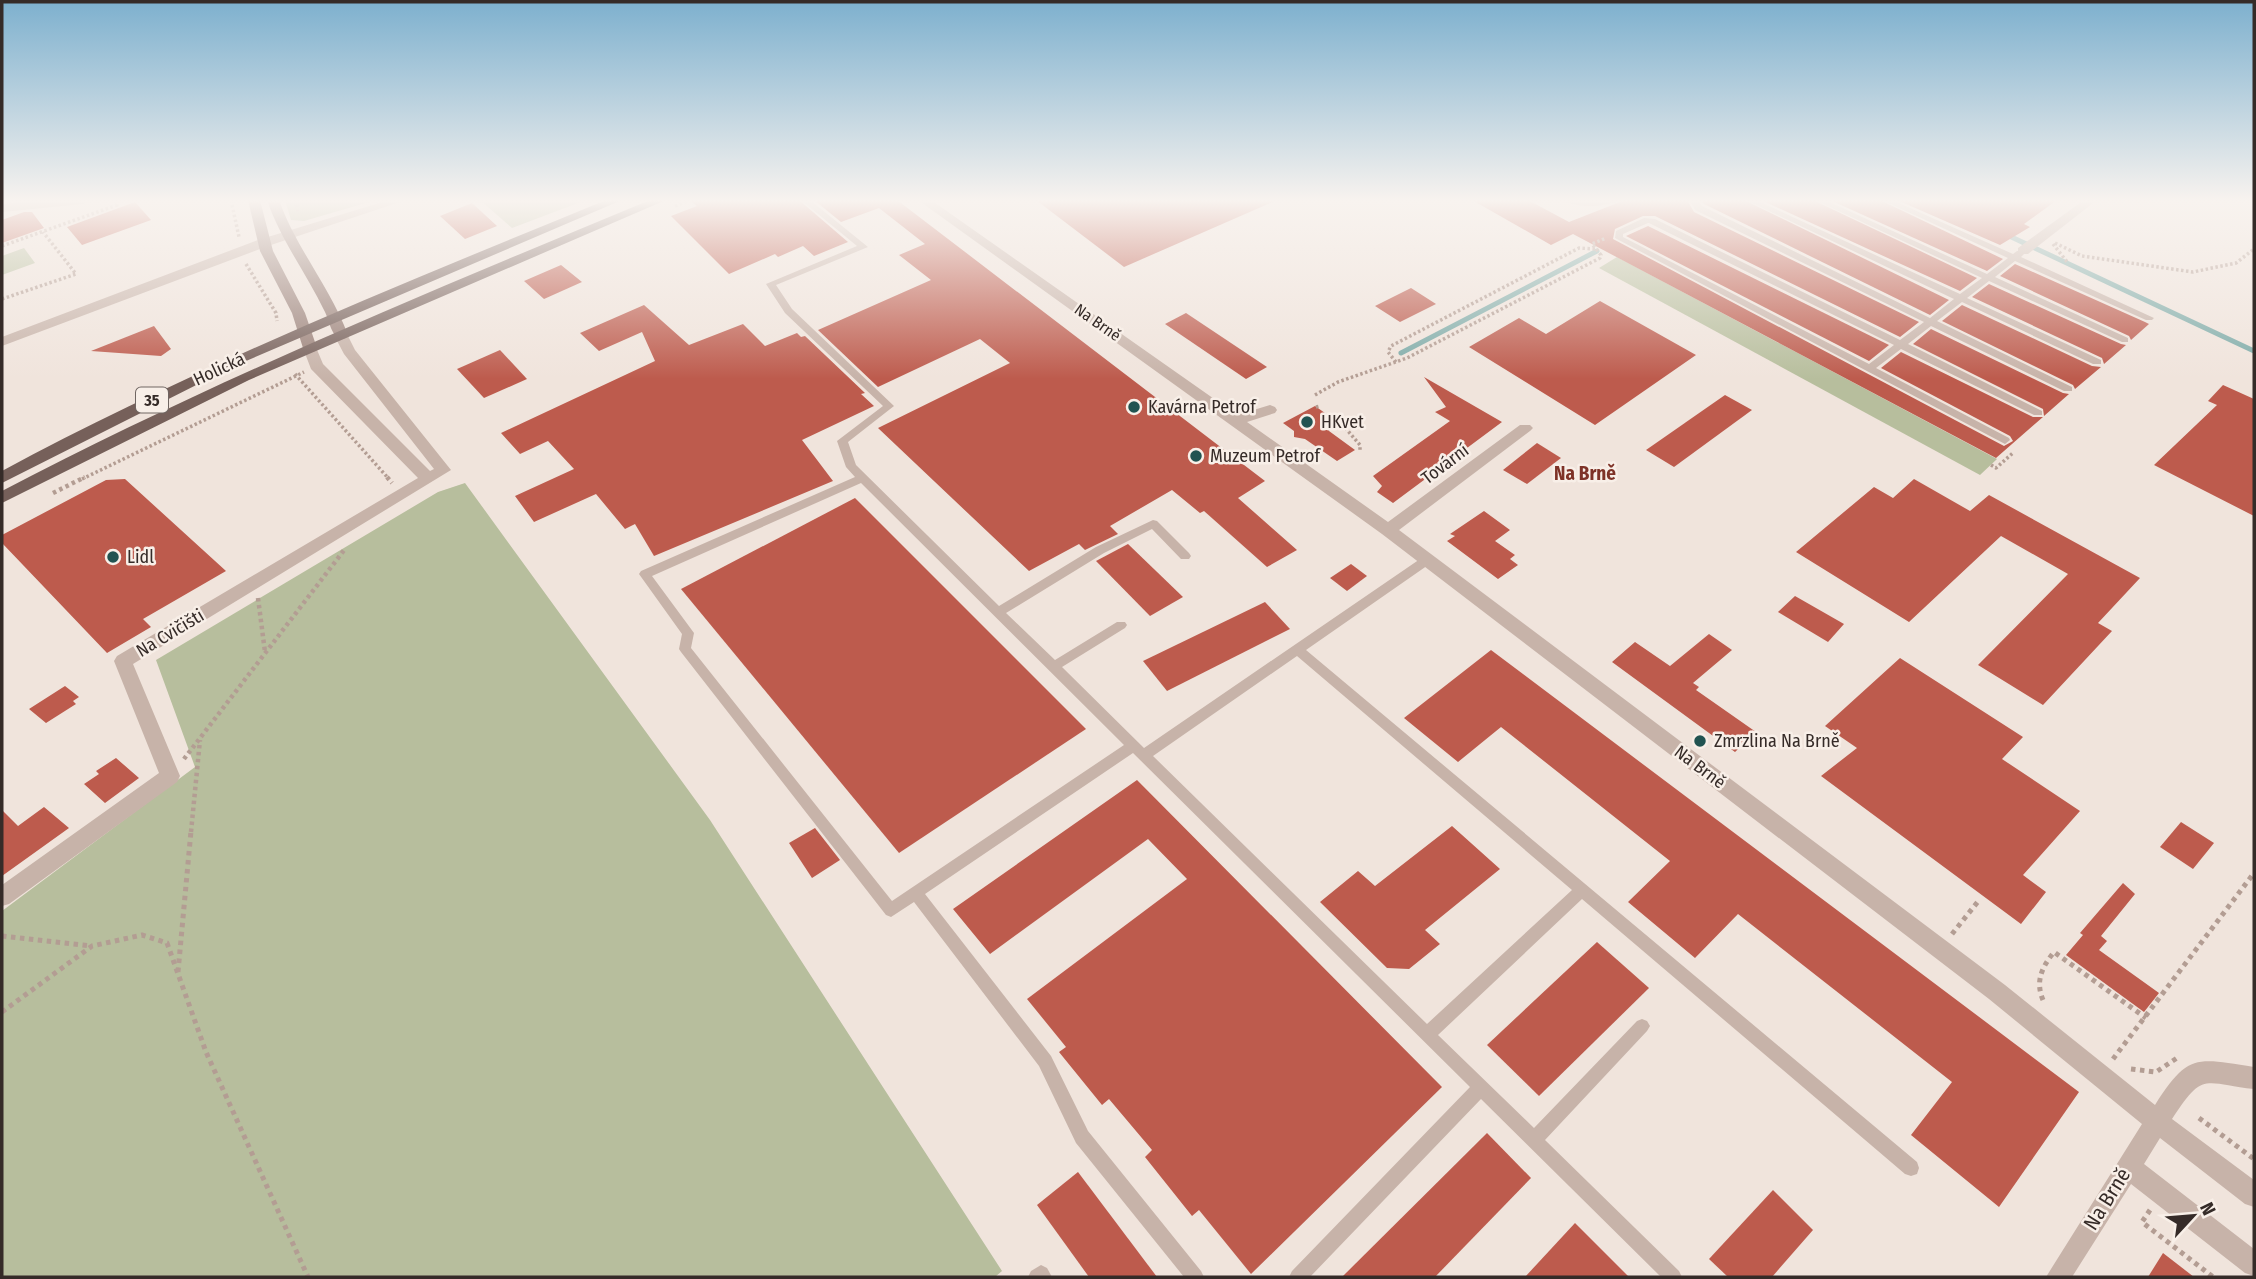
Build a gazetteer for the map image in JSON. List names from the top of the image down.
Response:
{
  "streets": {
    "main road": ["Holická", "35"],
    "street": ["Na Brně", "Tovární", "Na Cvičišti"]
  },
  "crossings": [
    ["Na Brně", "Tovární"],
    ["Holická", "35"]
  ],
  "districts": ["Na Brně"],
  "places": [
    "Kavárna Petrof",
    "HKvet",
    "Muzeum Petrof",
    "Lidl",
    "Zmrzlina Na Brně"
  ],
  "north": "top right"
}
